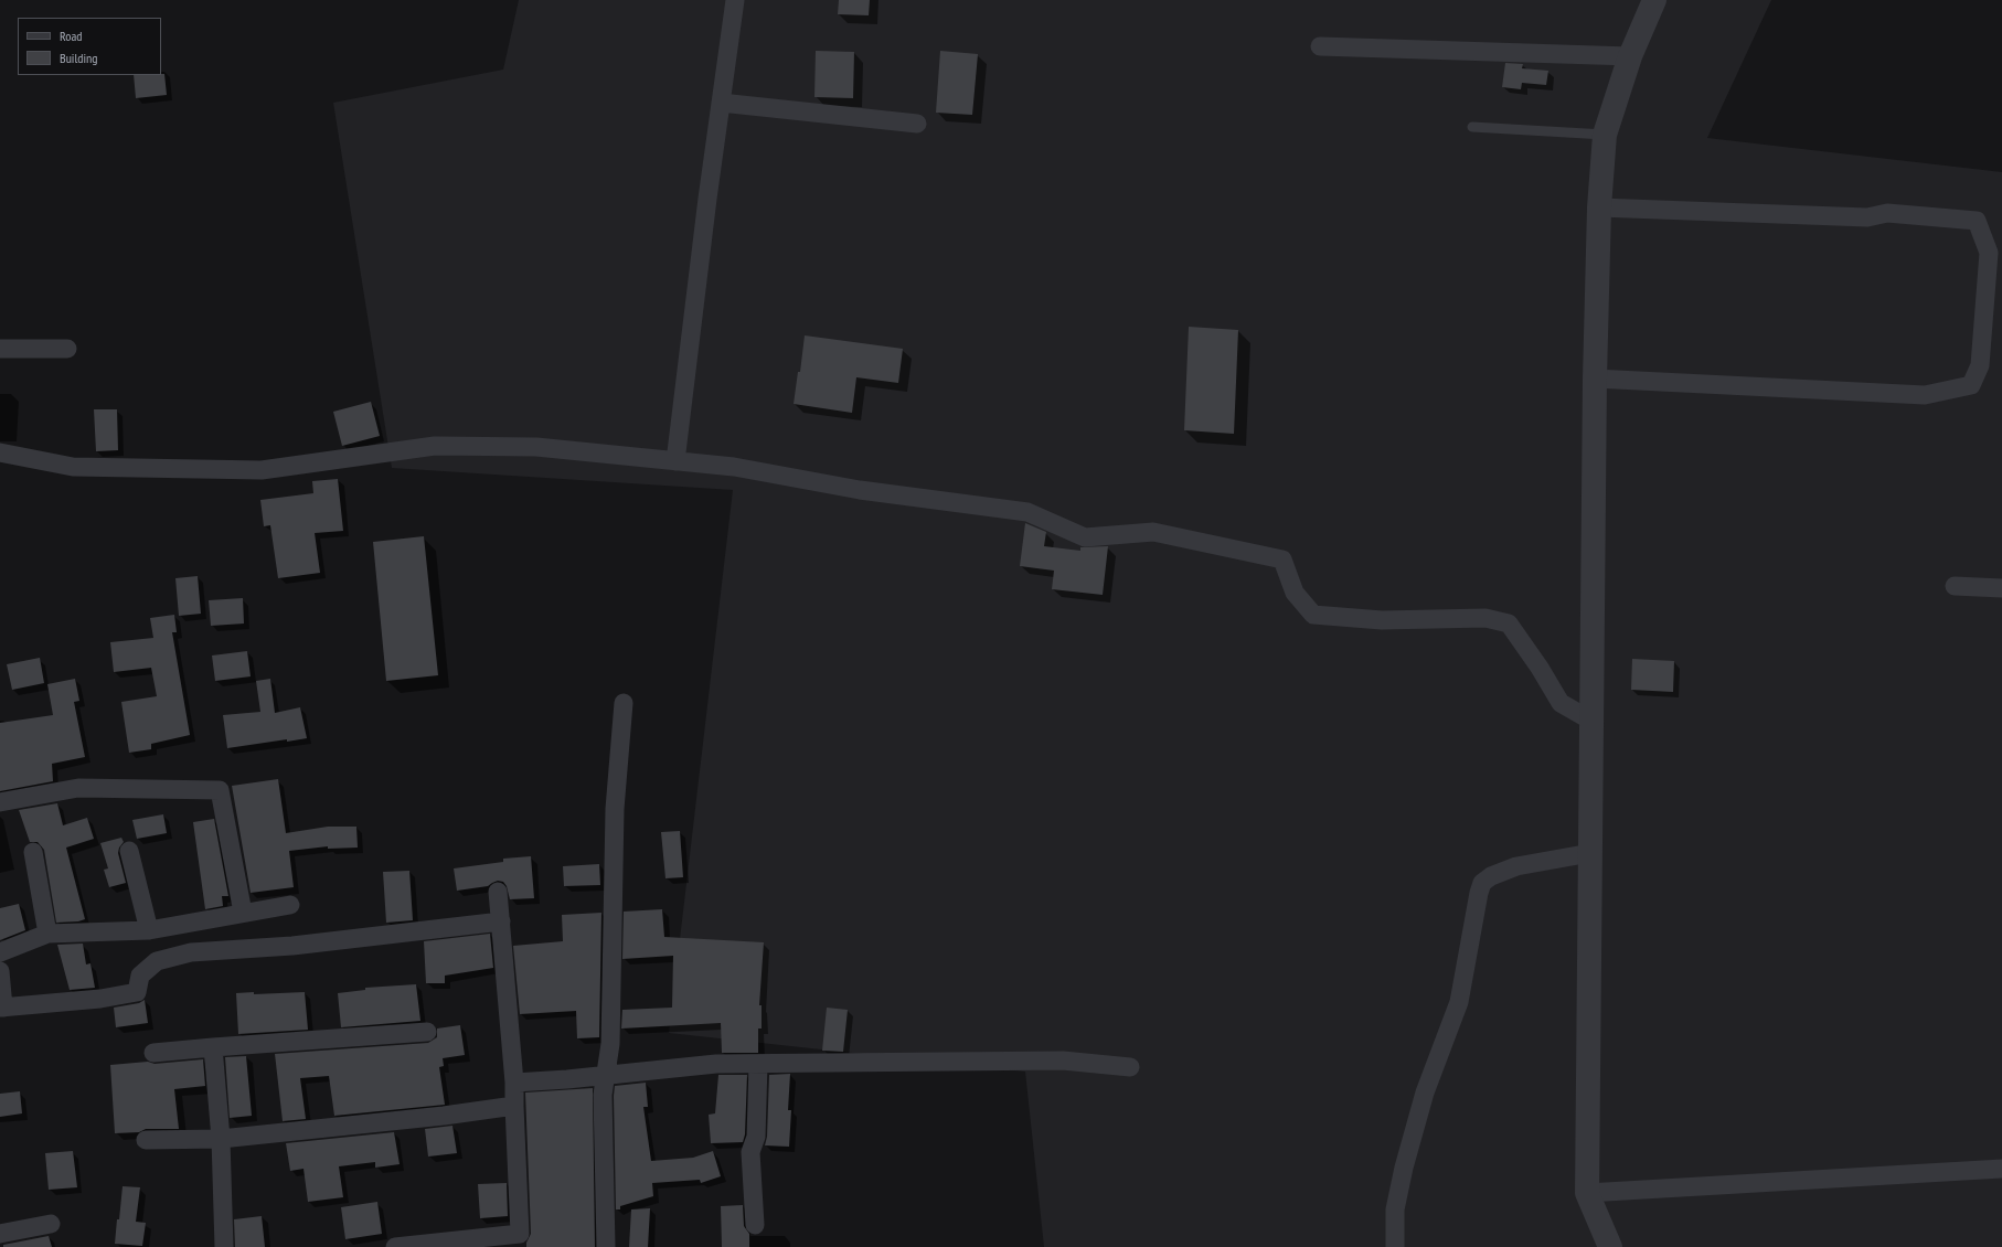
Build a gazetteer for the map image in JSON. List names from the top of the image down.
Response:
{
  "legend": ["Road", "Building"]
}
